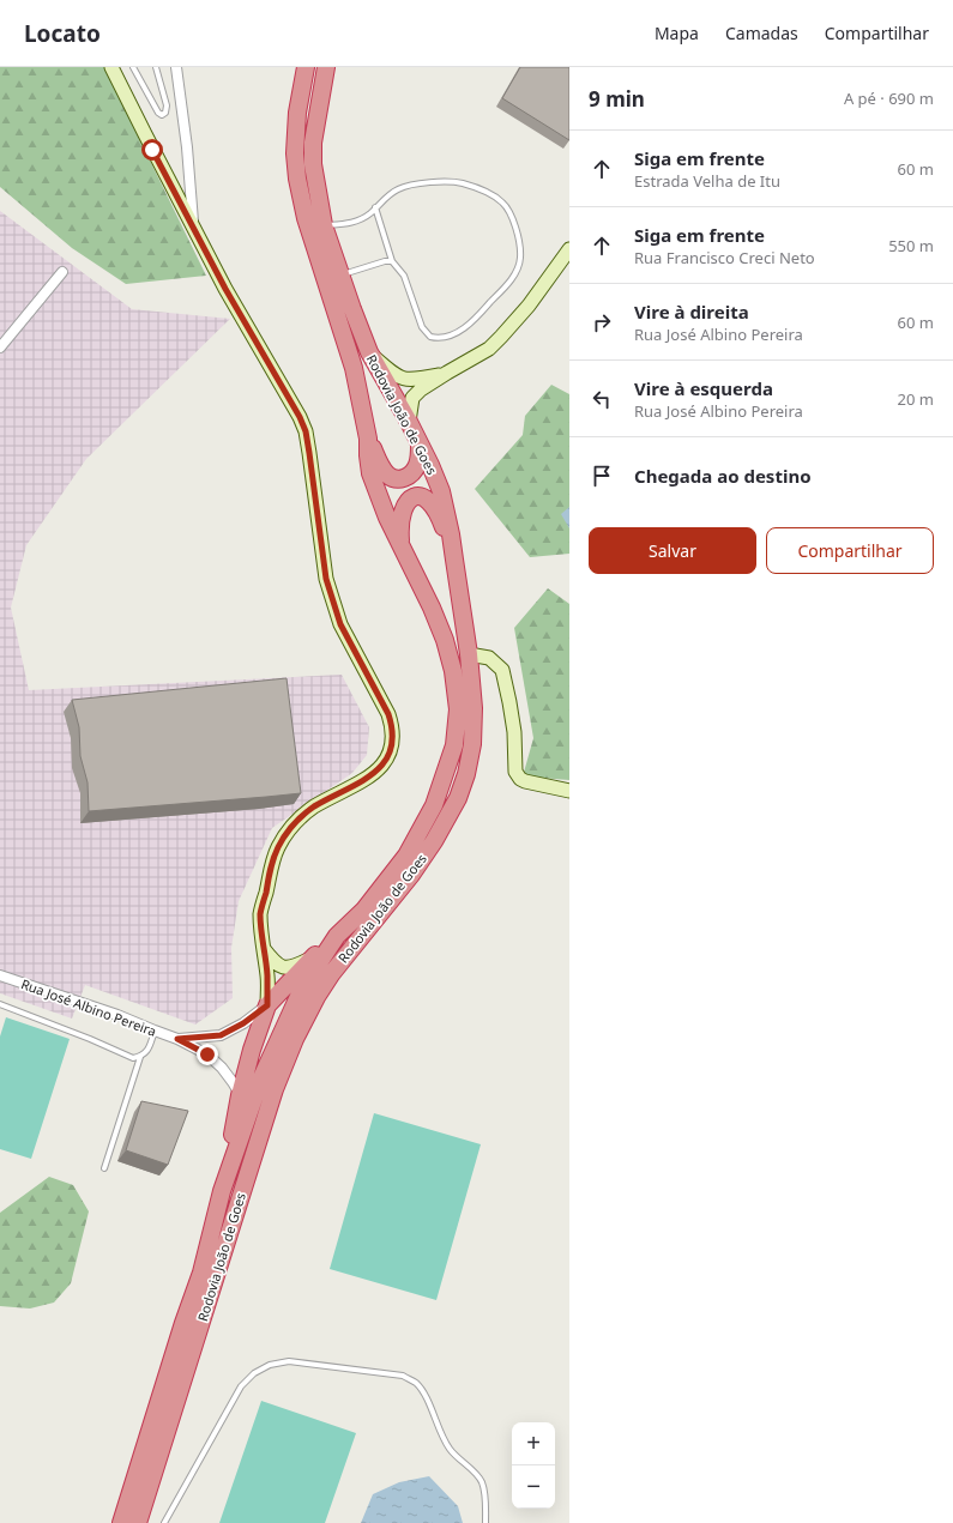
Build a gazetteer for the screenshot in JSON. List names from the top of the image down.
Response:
{
  "streets": {
    "highway": ["Rodovia João de Goes"],
    "street": ["Rua José Albino Pereira"]
  },
  "page": {
    "header": "Locato",
    "nav": ["Mapa", "Camadas", "Compartilhar"],
    "heading": ["9 min", "A pé · 690 m"],
    "list": [
      ["Siga em frente", "Estrada Velha de Itu", "60 m"],
      ["Siga em frente", "Rua Francisco Creci Neto", "550 m"],
      ["Vire à direita", "Rua José Albino Pereira", "60 m"],
      ["Vire à esquerda", "Rua José Albino Pereira", "20 m"],
      "Chegada ao destino"
    ],
    "buttons": ["Salvar", "Compartilhar"],
    "map_buttons": ["+", "−"]
  }
}
